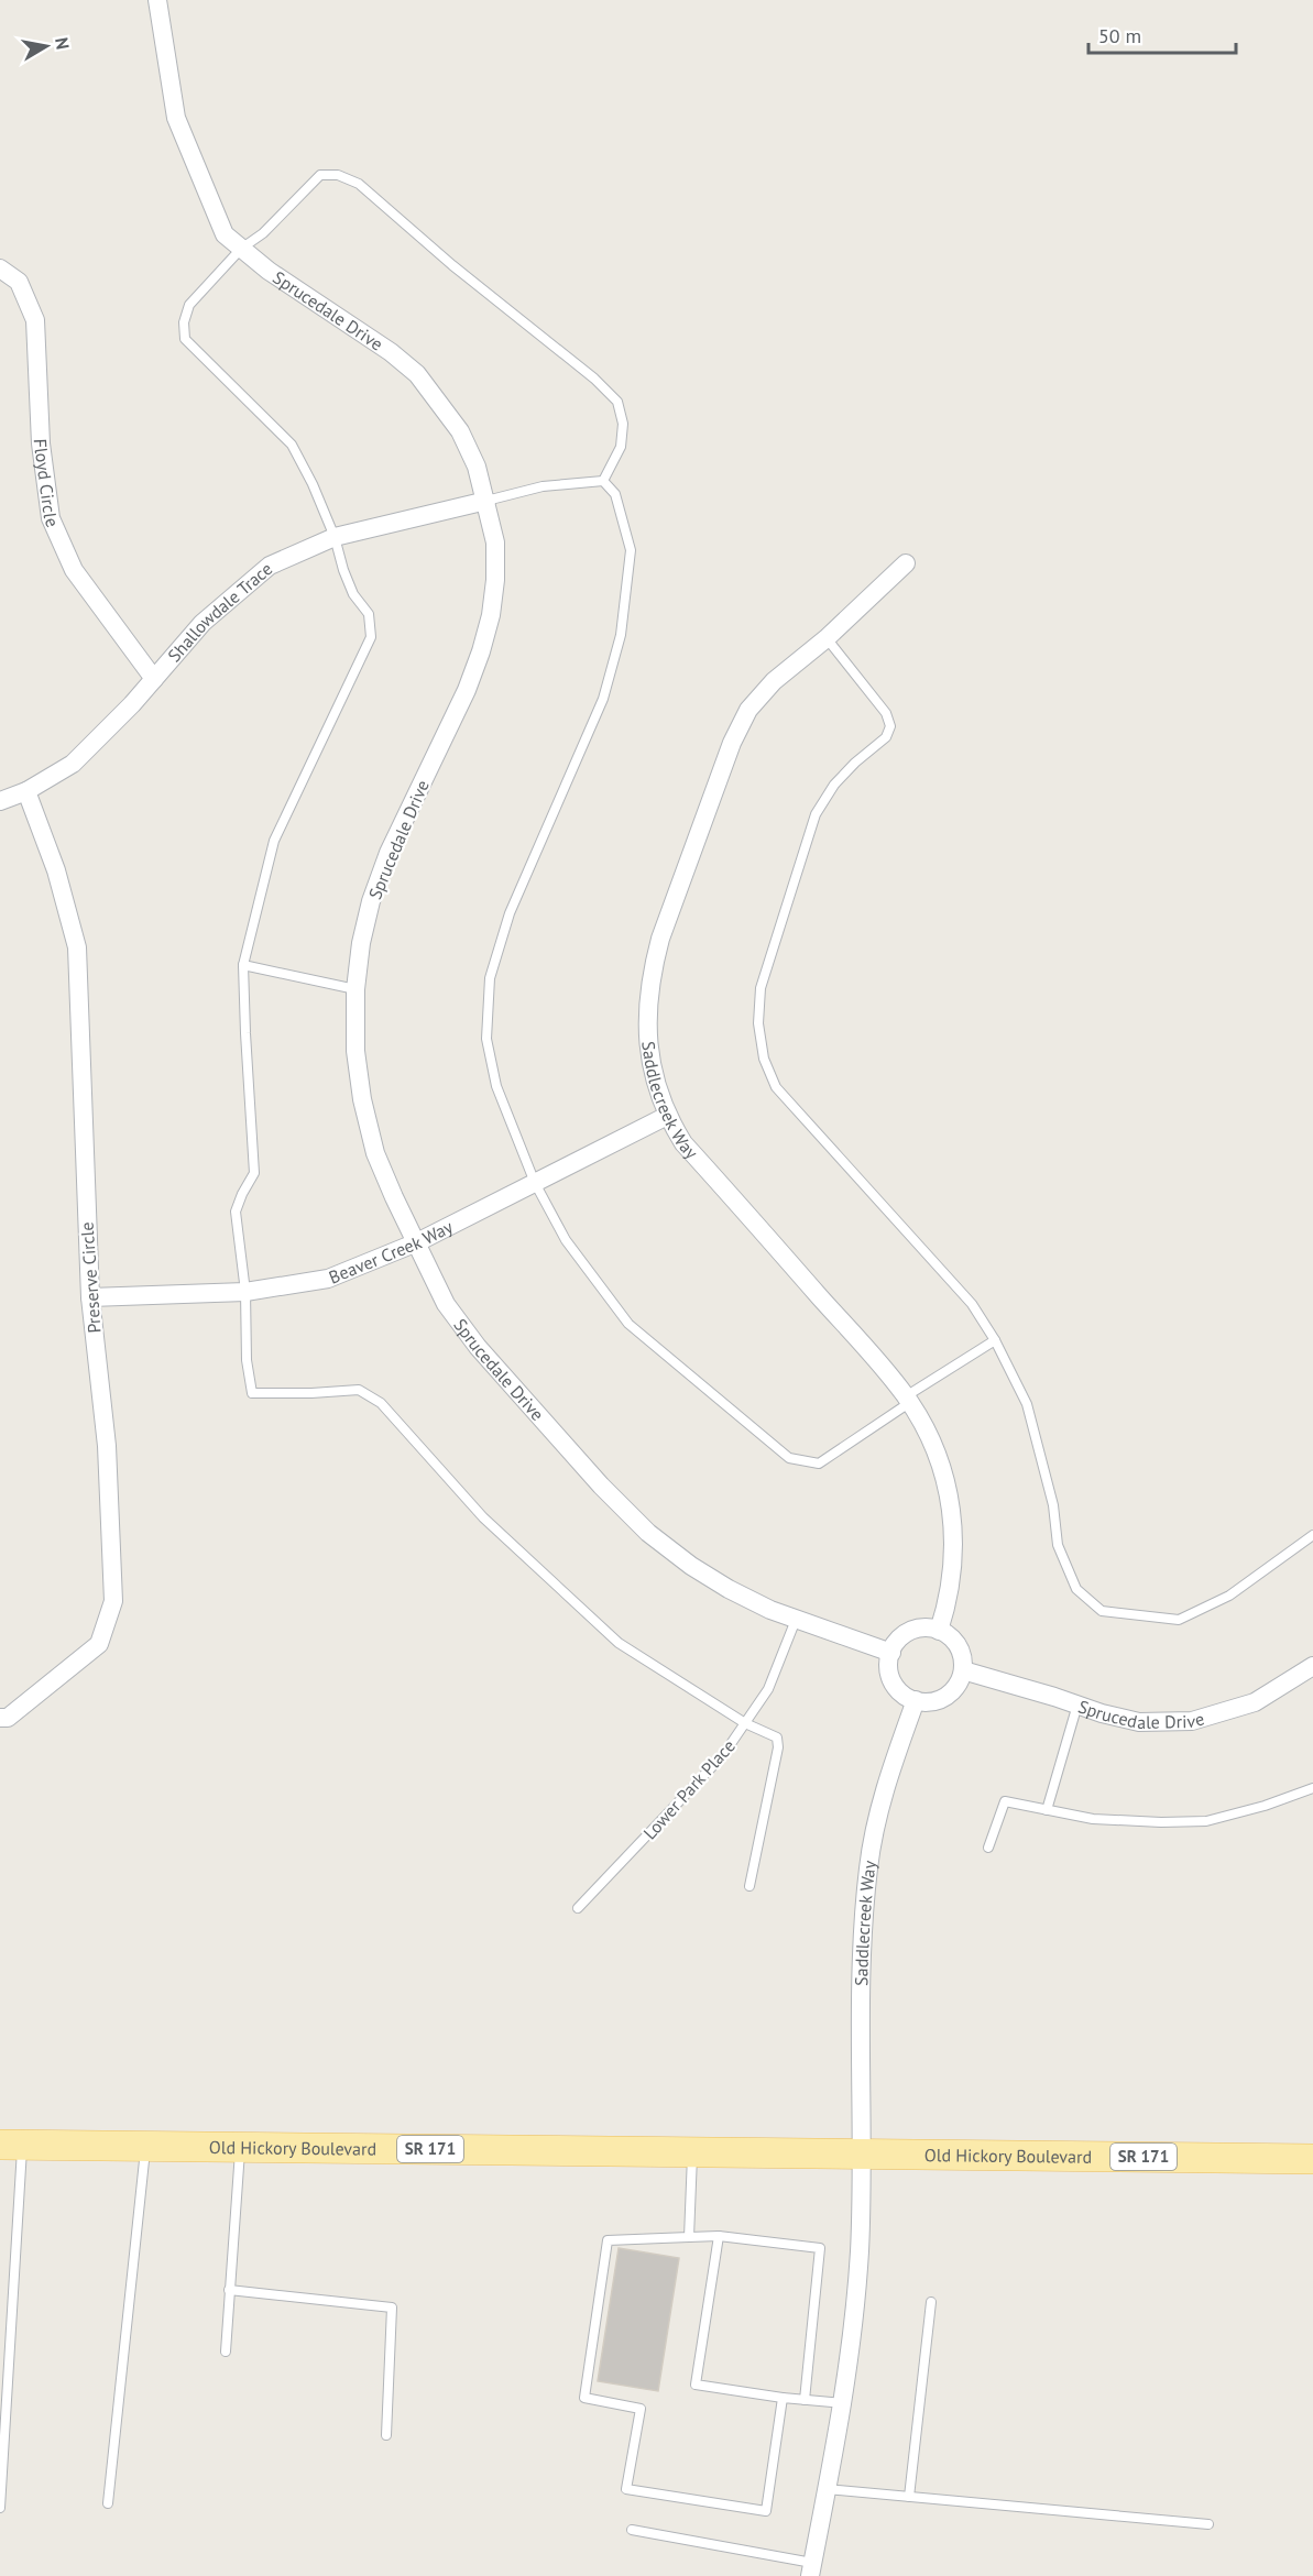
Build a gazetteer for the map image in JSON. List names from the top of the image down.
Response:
{
  "streets": {
    "main road": ["Old Hickory Boulevard", "SR 171"],
    "street": [
      "Sprucedale Drive",
      "Floyd Circle",
      "Shallowdale Trace",
      "Saddlecreek Way",
      "Beaver Creek Way",
      "Preserve Circle"
    ],
    "lane": ["Lower Park Place"]
  },
  "crossings": [
    ["Sprucedale Drive", "Shallowdale Trace"],
    ["Sprucedale Drive", "Saddlecreek Way"],
    ["Sprucedale Drive", "Beaver Creek Way"],
    ["Sprucedale Drive", "Lower Park Place"],
    ["Floyd Circle", "Shallowdale Trace"],
    ["Shallowdale Trace", "Preserve Circle"],
    ["Saddlecreek Way", "Beaver Creek Way"],
    ["Saddlecreek Way", "Old Hickory Boulevard"],
    ["Beaver Creek Way", "Preserve Circle"]
  ],
  "scale_bar": "50 m",
  "north": "right"
}
